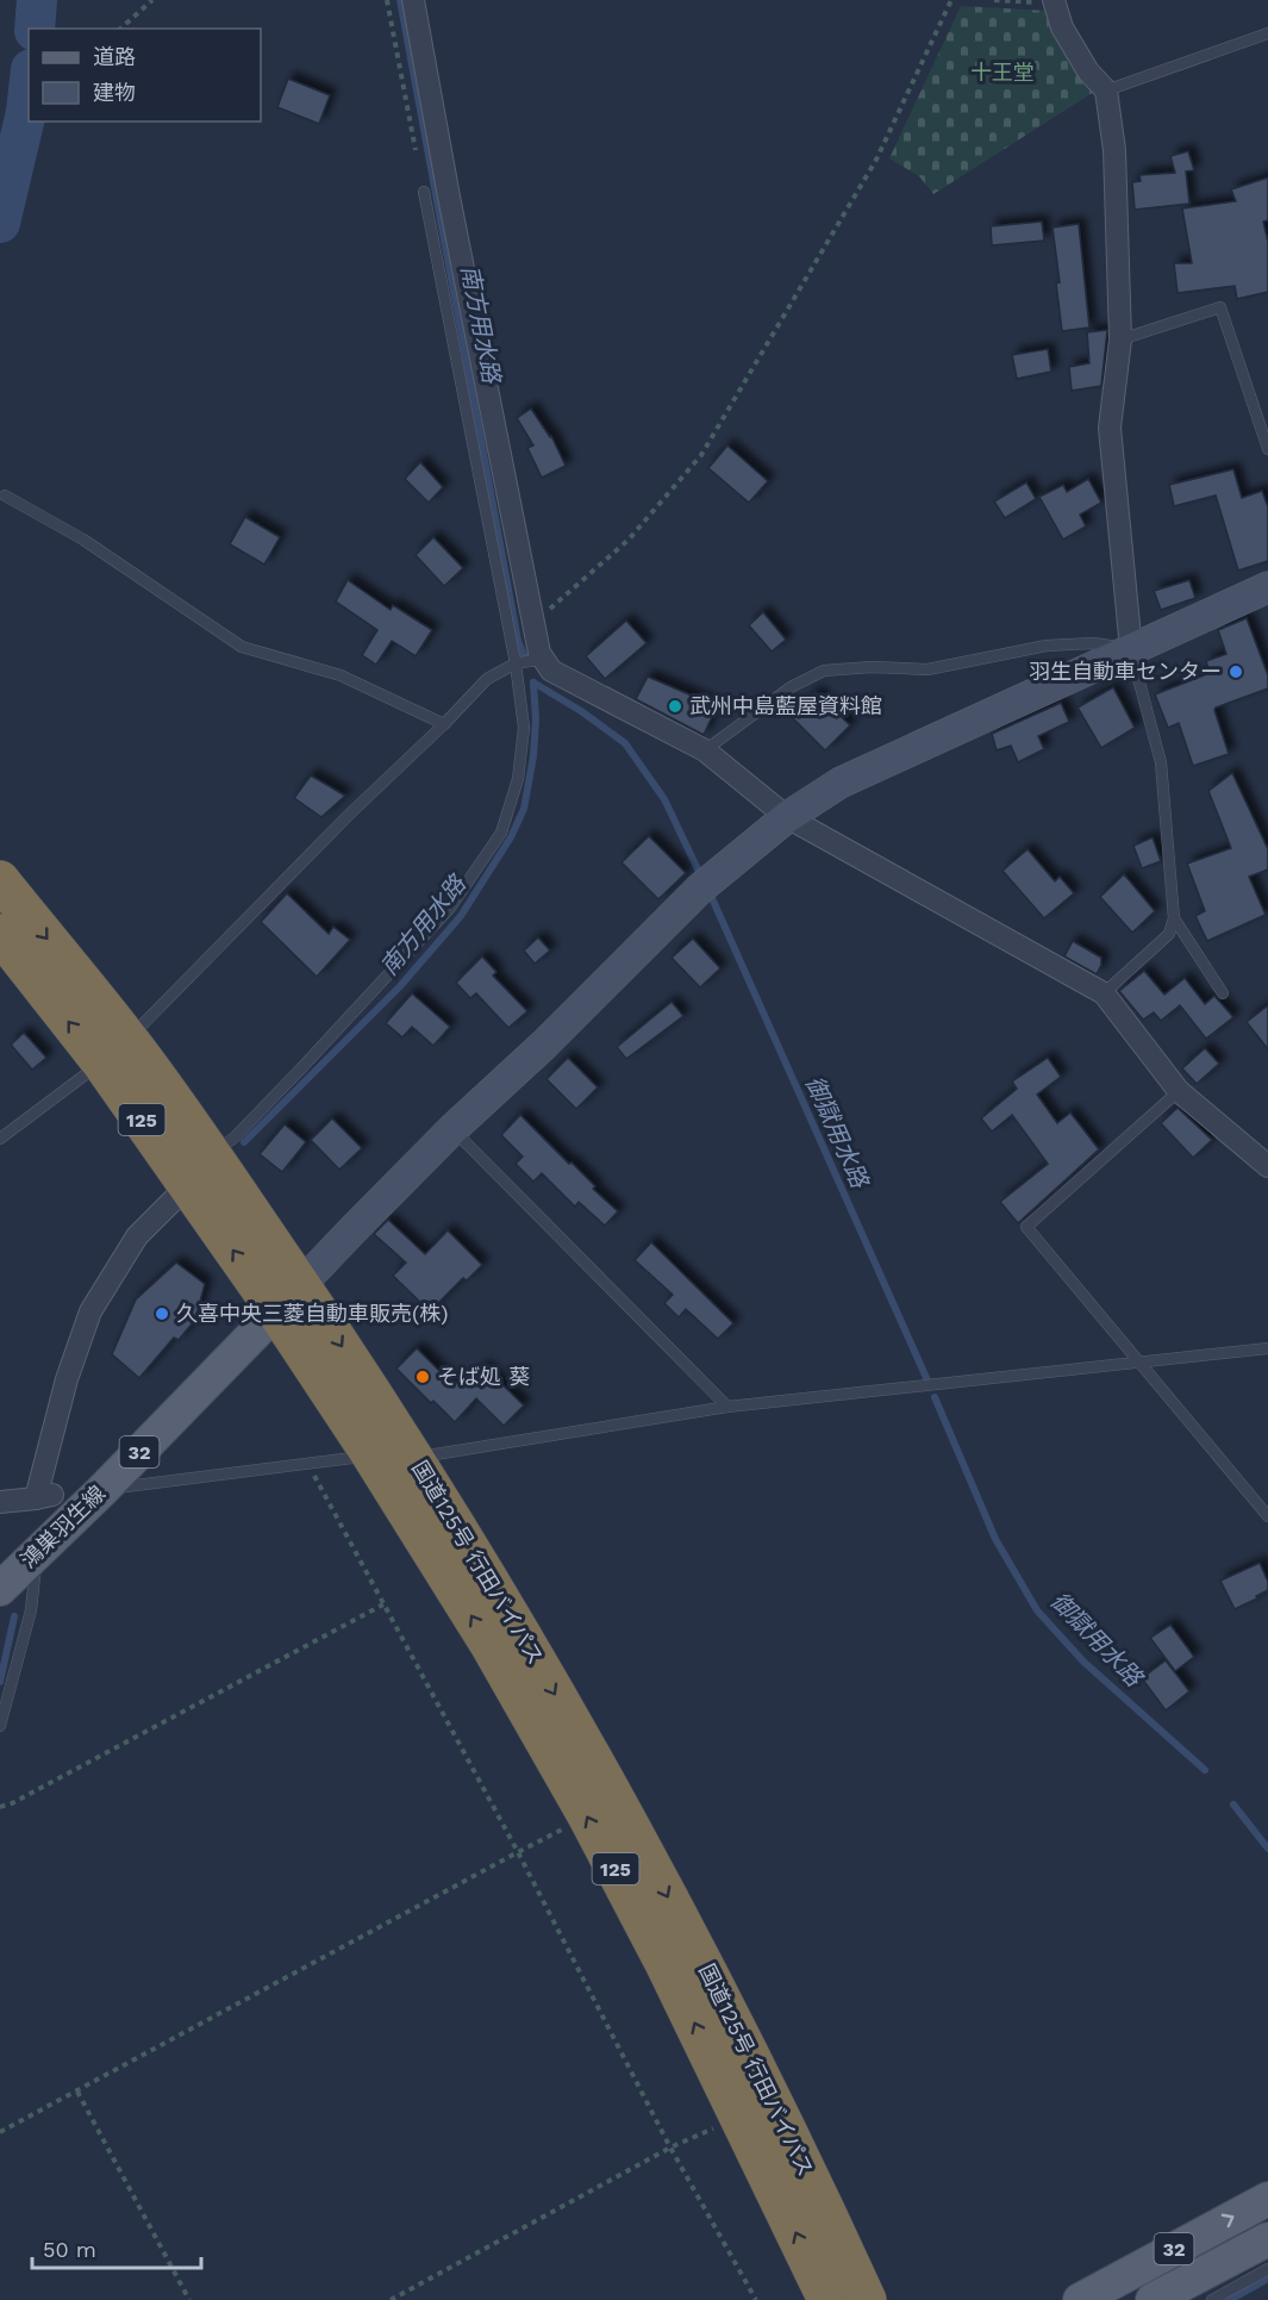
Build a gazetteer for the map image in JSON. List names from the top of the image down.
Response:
{
  "streets": {
    "highway": ["125", "国道125号 行田バイパス"],
    "main road": ["32", "鴻巣羽生線"]
  },
  "crossings": [
    ["鴻巣羽生線", "国道125号 行田バイパス"]
  ],
  "water": ["南方用水路", "御獄用水路"],
  "parks": ["十王堂"],
  "places": [
    "羽生自動車センター",
    "武州中島藍屋資料館",
    "久喜中央三菱自動車販売(株)",
    "そば処 葵"
  ],
  "legend": ["道路", "建物"],
  "scale_bar": "50 m"
}
